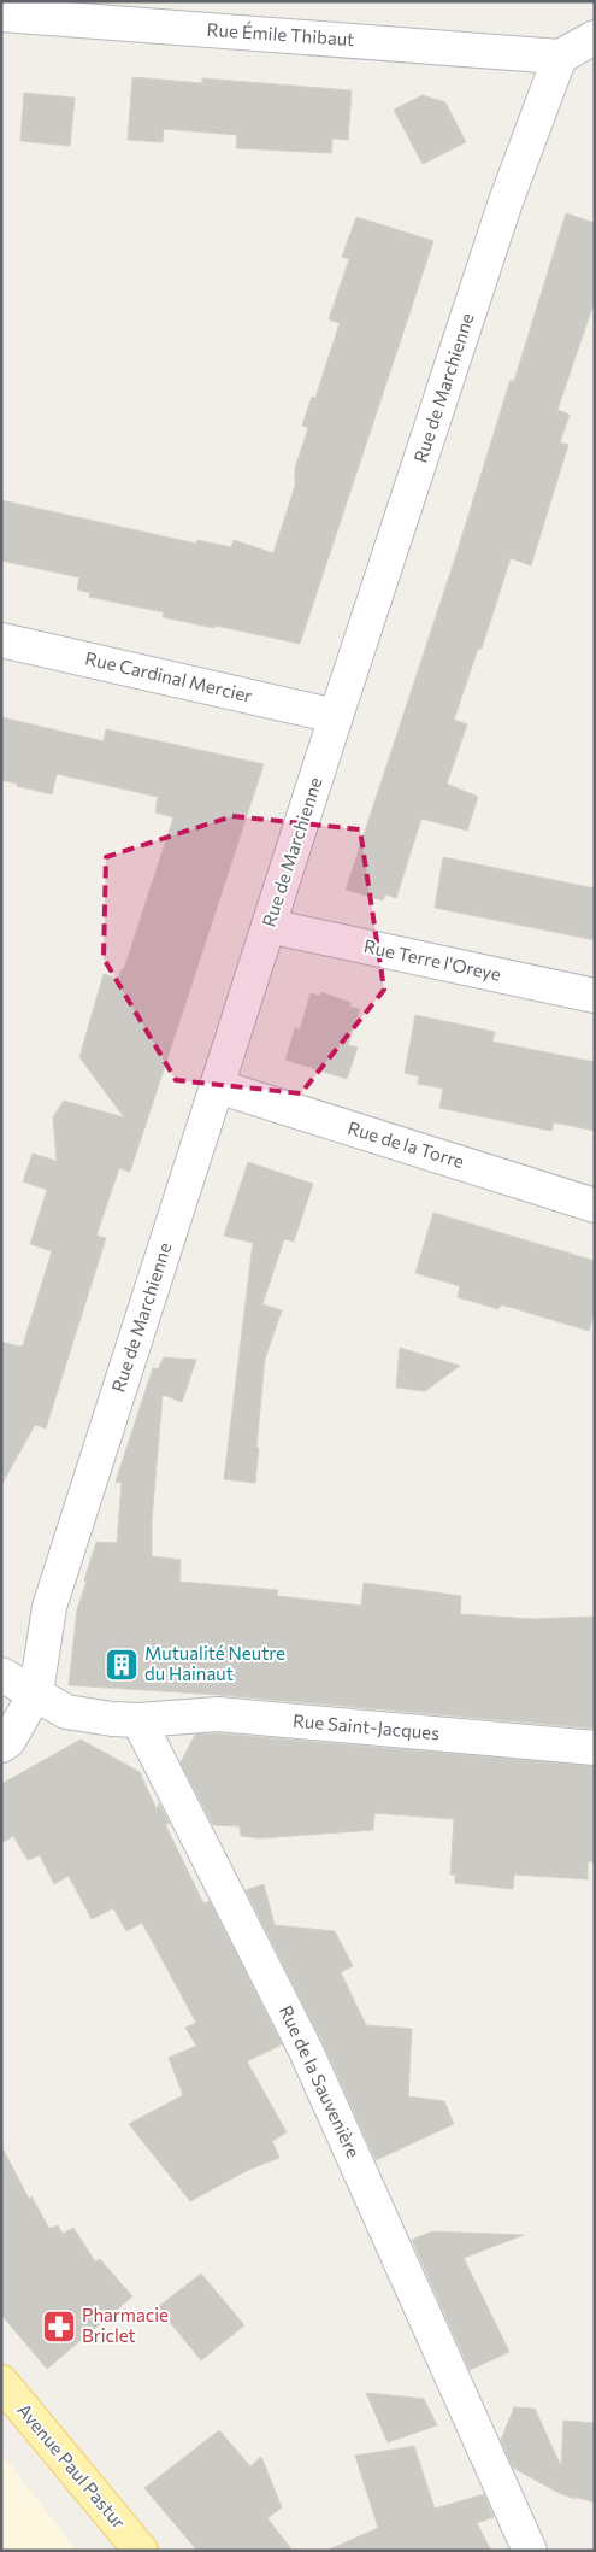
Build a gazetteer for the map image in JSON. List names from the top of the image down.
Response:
{
  "streets": {
    "main road": ["Avenue Paul Pastur"],
    "street": [
      "Rue Émile Thibaut",
      "Rue de Marchienne",
      "Rue Cardinal Mercier",
      "Rue Terre l'Oreye",
      "Rue de la Torre",
      "Rue Saint-Jacques",
      "Rue de la Sauvenière"
    ]
  },
  "crossings": [
    ["Rue Émile Thibaut", "Rue de Marchienne"],
    ["Rue de Marchienne", "Rue Cardinal Mercier"],
    ["Rue de Marchienne", "Rue Terre l'Oreye"],
    ["Rue de Marchienne", "Rue de la Torre"],
    ["Rue Saint-Jacques", "Rue de la Sauvenière"]
  ],
  "places": {
    "building": ["Mutualité Neutre du Hainaut"],
    "pharmacy": ["Pharmacie Briclet"]
  }
}
